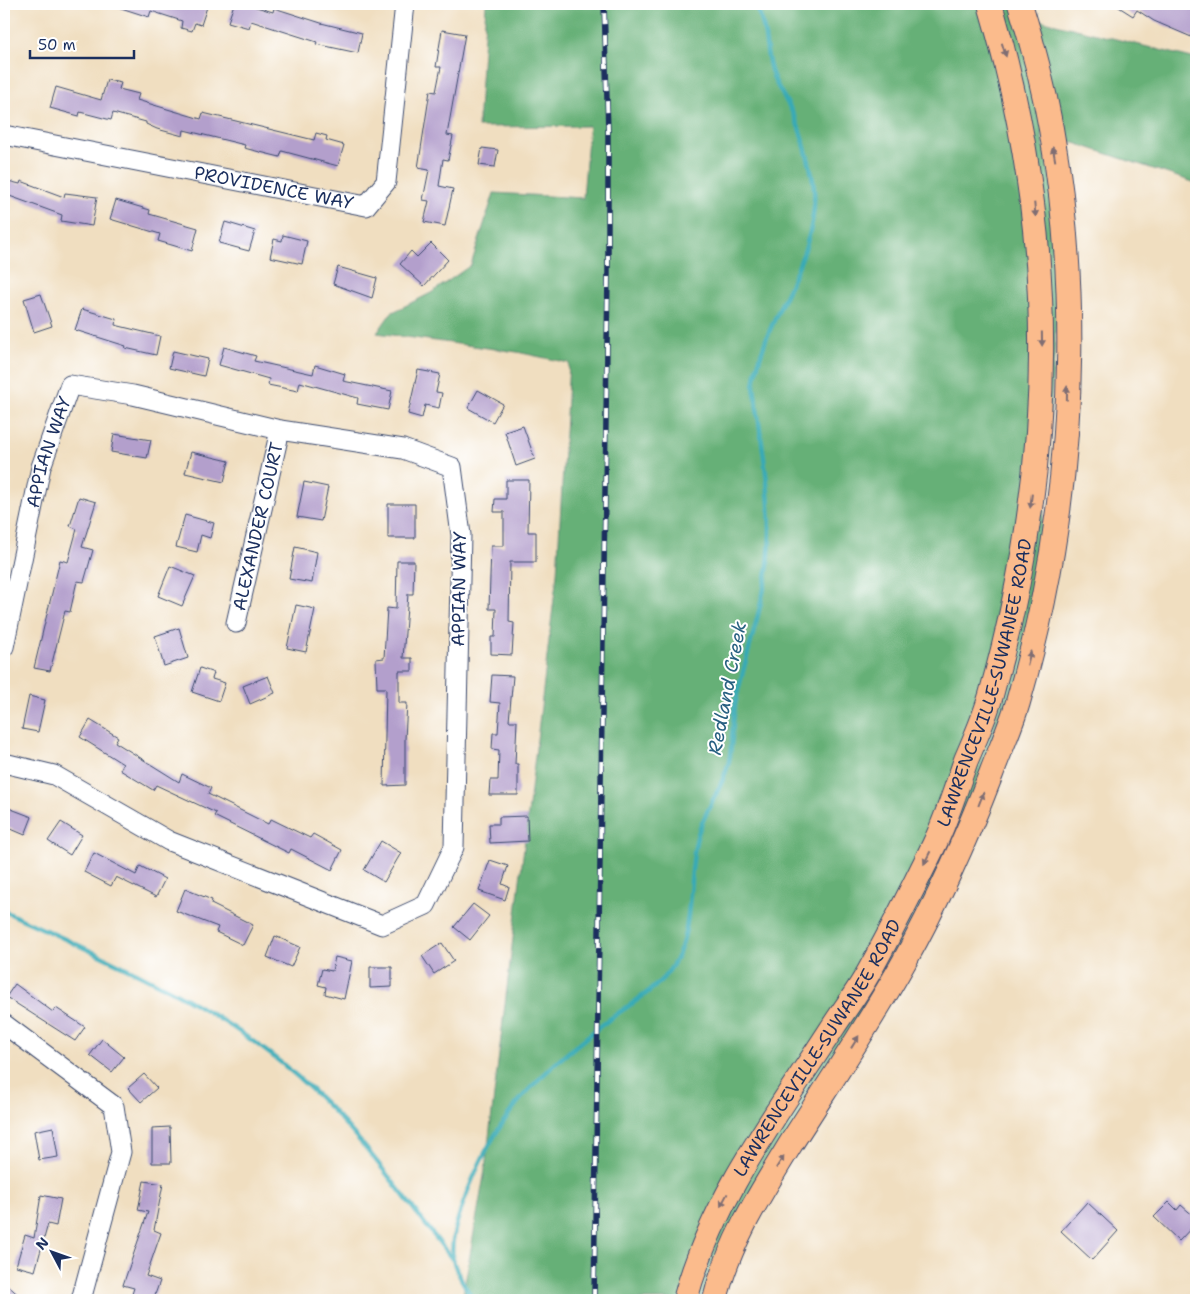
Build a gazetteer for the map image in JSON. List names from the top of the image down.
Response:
{
  "streets": {
    "main road": ["LAWRENCEVILLE-SUWANEE ROAD"],
    "street": ["PROVIDENCE WAY", "APPIAN WAY", "ALEXANDER COURT"]
  },
  "crossings": [
    ["APPIAN WAY", "ALEXANDER COURT"]
  ],
  "water": ["Redland Creek"],
  "scale_bar": "50 m",
  "north": "top left"
}
